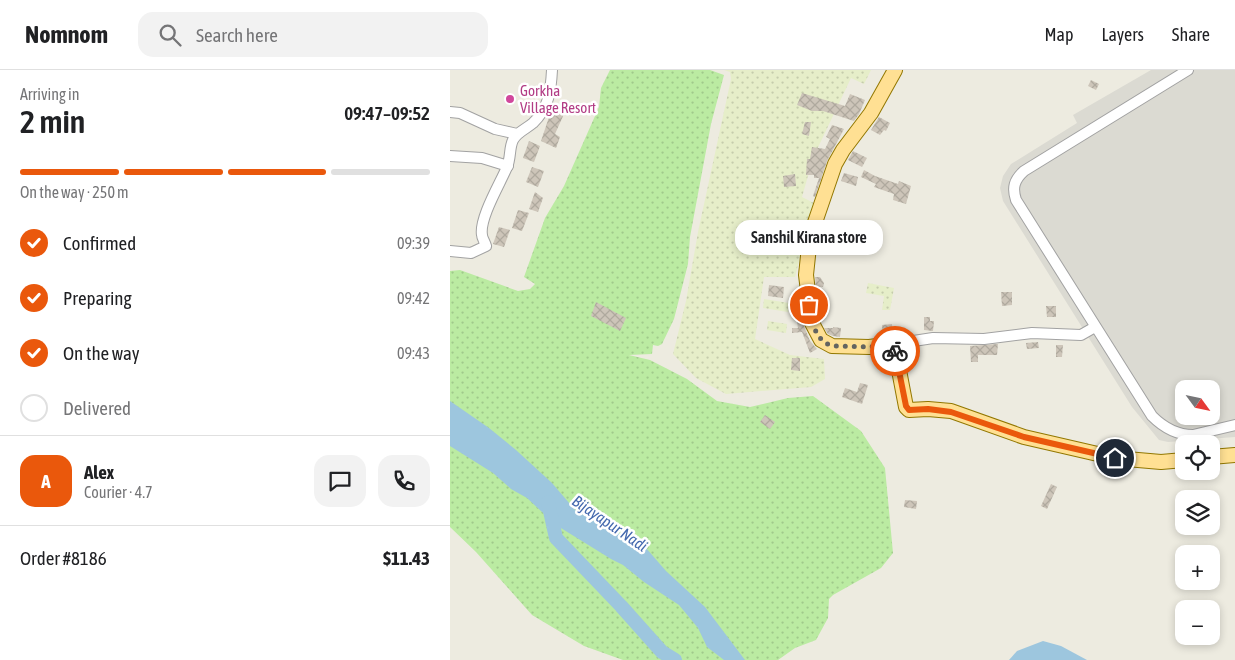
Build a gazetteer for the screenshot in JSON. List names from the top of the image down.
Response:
{
  "water": ["Bijayapur Nadi"],
  "places": ["Gorkha Village Resort", "Sanshil Kirana store"],
  "north": "bottom right",
  "page": {
    "header": "Nomnom",
    "search": "Search here",
    "nav": ["Map", "Layers", "Share"],
    "heading": ["2 min", "Arriving in", "09:47–09:52"],
    "panel": [
      "Alex",
      "Courier · 4.7",
      "Order #8186",
      "$11.43"
    ],
    "bar": "On the way · 250 m",
    "list": [
      ["Confirmed", "09:39"],
      ["Preparing", "09:42"],
      ["On the way", "09:43"],
      "Delivered"
    ],
    "bubble": "Sanshil Kirana store",
    "map_buttons": ["+", "−"],
    "round": "A"
  }
}
